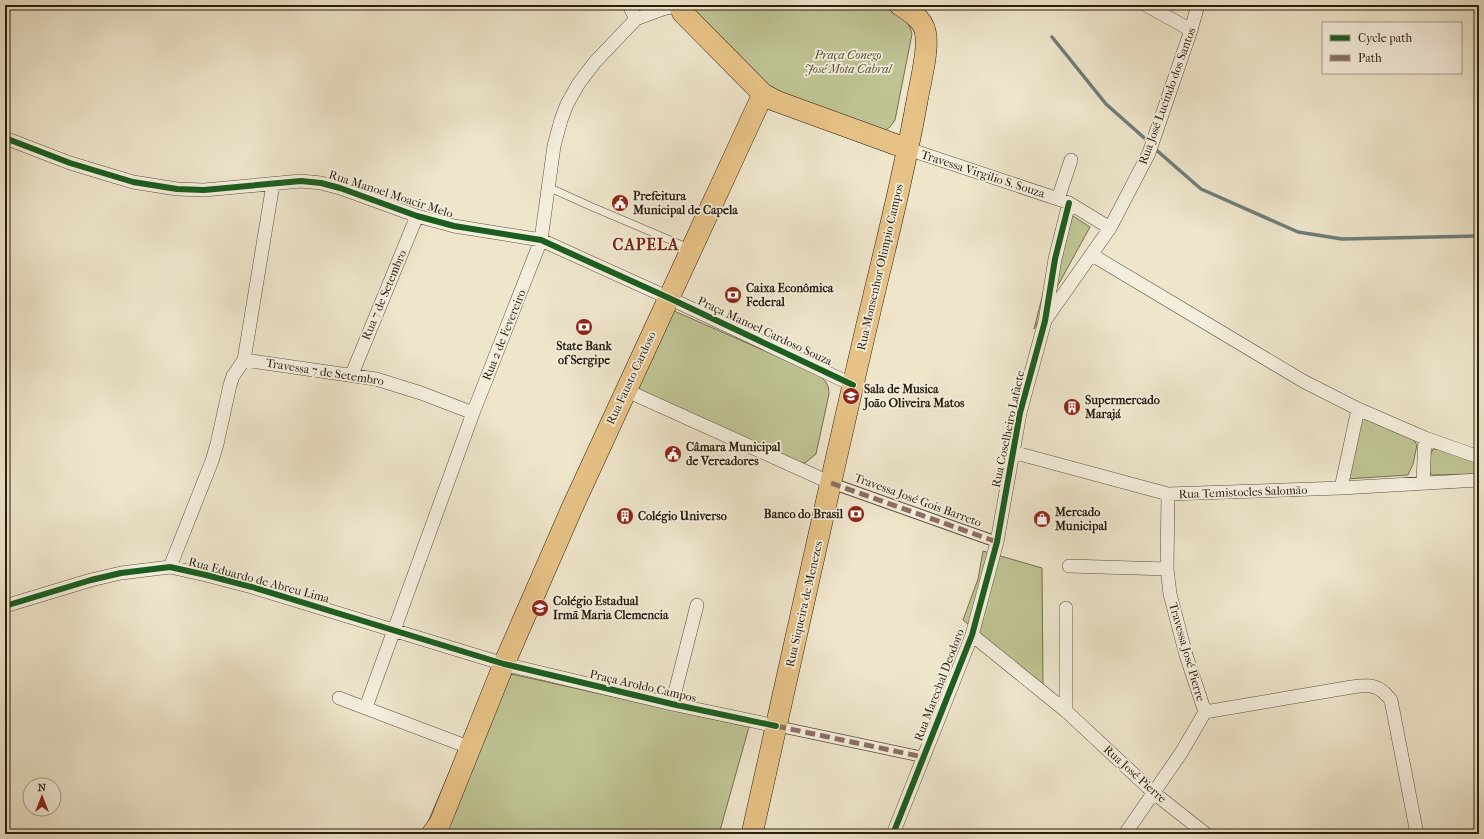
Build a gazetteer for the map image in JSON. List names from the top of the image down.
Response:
{
  "streets": {
    "main road": ["Rua Monsenhor Olimpio Campos", "Rua Fausto Cardoso", "Rua Siqueira de Menezes"],
    "street": [
      "Rua José Lucindo dos Santos",
      "Travessa Virgilio S. Souza",
      "Rua Manoel Moacir Melo",
      "Rua 7 de Setembro",
      "Praça Manoel Cardoso Souza",
      "Rua 2 de Fevereiro",
      "Travessa 7 de Setembro",
      "Rua Coselheiro Lafaete",
      "Rua Temistocles Salomão",
      "Travessa José Gois Barreto",
      "Rua Eduardo de Abreu Lima",
      "Travessa José Pierre",
      "Rua Marechal Deodoro",
      "Praça Aroldo Campos",
      "Rua José Pierre"
    ]
  },
  "crossings": [
    ["Rua José Lucindo dos Santos", "Rua Coselheiro Lafaete"],
    ["Travessa Virgilio S. Souza", "Rua Monsenhor Olimpio Campos"],
    ["Rua Manoel Moacir Melo", "Rua 7 de Setembro"],
    ["Rua Manoel Moacir Melo", "Praça Manoel Cardoso Souza"],
    ["Rua Manoel Moacir Melo", "Rua 2 de Fevereiro"],
    ["Rua Manoel Moacir Melo", "Rua Fausto Cardoso"],
    ["Rua Monsenhor Olimpio Campos", "Praça Manoel Cardoso Souza"],
    ["Rua 7 de Setembro", "Travessa 7 de Setembro"],
    ["Praça Manoel Cardoso Souza", "Rua Fausto Cardoso"],
    ["Rua 2 de Fevereiro", "Travessa 7 de Setembro"],
    ["Rua 2 de Fevereiro", "Rua Eduardo de Abreu Lima"],
    ["Rua Fausto Cardoso", "Rua Eduardo de Abreu Lima"],
    ["Rua Fausto Cardoso", "Praça Aroldo Campos"],
    ["Rua Coselheiro Lafaete", "Rua Temistocles Salomão"],
    ["Rua Coselheiro Lafaete", "Travessa José Gois Barreto"],
    ["Rua Coselheiro Lafaete", "Rua Marechal Deodoro"],
    ["Rua Temistocles Salomão", "Travessa José Pierre"],
    ["Travessa José Gois Barreto", "Rua Siqueira de Menezes"],
    ["Travessa José Gois Barreto", "Rua Marechal Deodoro"],
    ["Rua Eduardo de Abreu Lima", "Praça Aroldo Campos"],
    ["Rua Siqueira de Menezes", "Praça Aroldo Campos"],
    ["Travessa José Pierre", "Rua José Pierre"],
    ["Rua Marechal Deodoro", "Rua José Pierre"]
  ],
  "districts": ["CAPELA"],
  "parks": ["Praça Conego José Mota Cabral"],
  "places": {
    "public building": ["Prefeitura Municipal de Capela", "Câmara Municipal de Vereadores"],
    "bank": ["Caixa Econômica Federal", "State Bank of Sergipe", "Banco do Brasil"],
    "school or university": ["Sala de Musica João Oliveira Matos", "Colégio Estadual Irmã Maria Clemencia"],
    "building": ["Supermercado Marajá", "Colégio Universo"],
    "shop": ["Mercado Municipal"]
  },
  "legend": ["Cycle path", "Path"],
  "north": "top"
}
